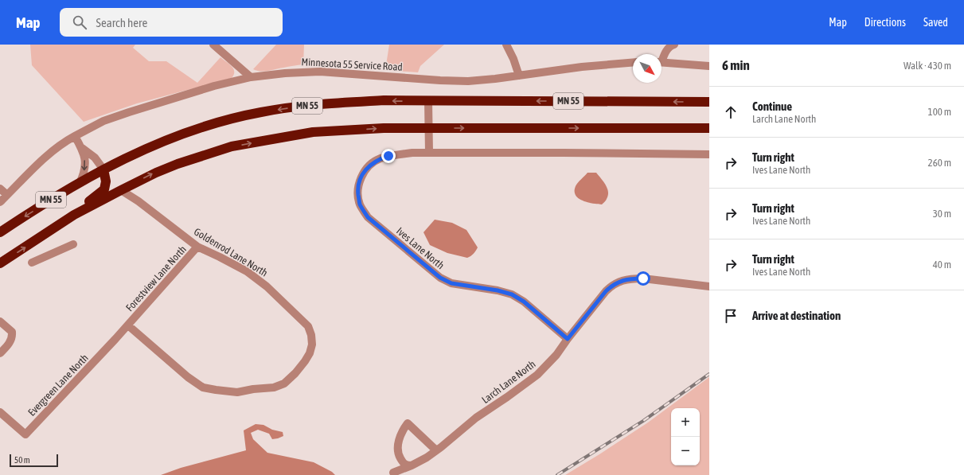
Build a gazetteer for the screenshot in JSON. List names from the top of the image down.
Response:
{
  "streets": {
    "highway": ["MN 55"],
    "street": [
      "Minnesota 55 Service Road",
      "Ives Lane North",
      "Goldenrod Lane North",
      "Forestview Lane North",
      "Larch Lane North",
      "Evergreen Lane North"
    ]
  },
  "crossings": [
    ["MN 55", "Goldenrod Lane North"],
    ["Ives Lane North", "Larch Lane North"],
    ["Goldenrod Lane North", "Forestview Lane North"],
    ["Forestview Lane North", "Evergreen Lane North"]
  ],
  "scale_bar": "50 m",
  "north": "bottom right",
  "page": {
    "header": "Map",
    "search": "Search here",
    "nav": ["Map", "Directions", "Saved"],
    "heading": ["6 min", "Walk · 430 m"],
    "list": [
      ["Continue", "Larch Lane North", "100 m"],
      ["Turn right", "Ives Lane North", "260 m"],
      ["Turn right", "Ives Lane North", "30 m"],
      ["Turn right", "Ives Lane North", "40 m"],
      "Arrive at destination"
    ],
    "map_buttons": ["+", "−"],
    "scale": "50 m"
  }
}
